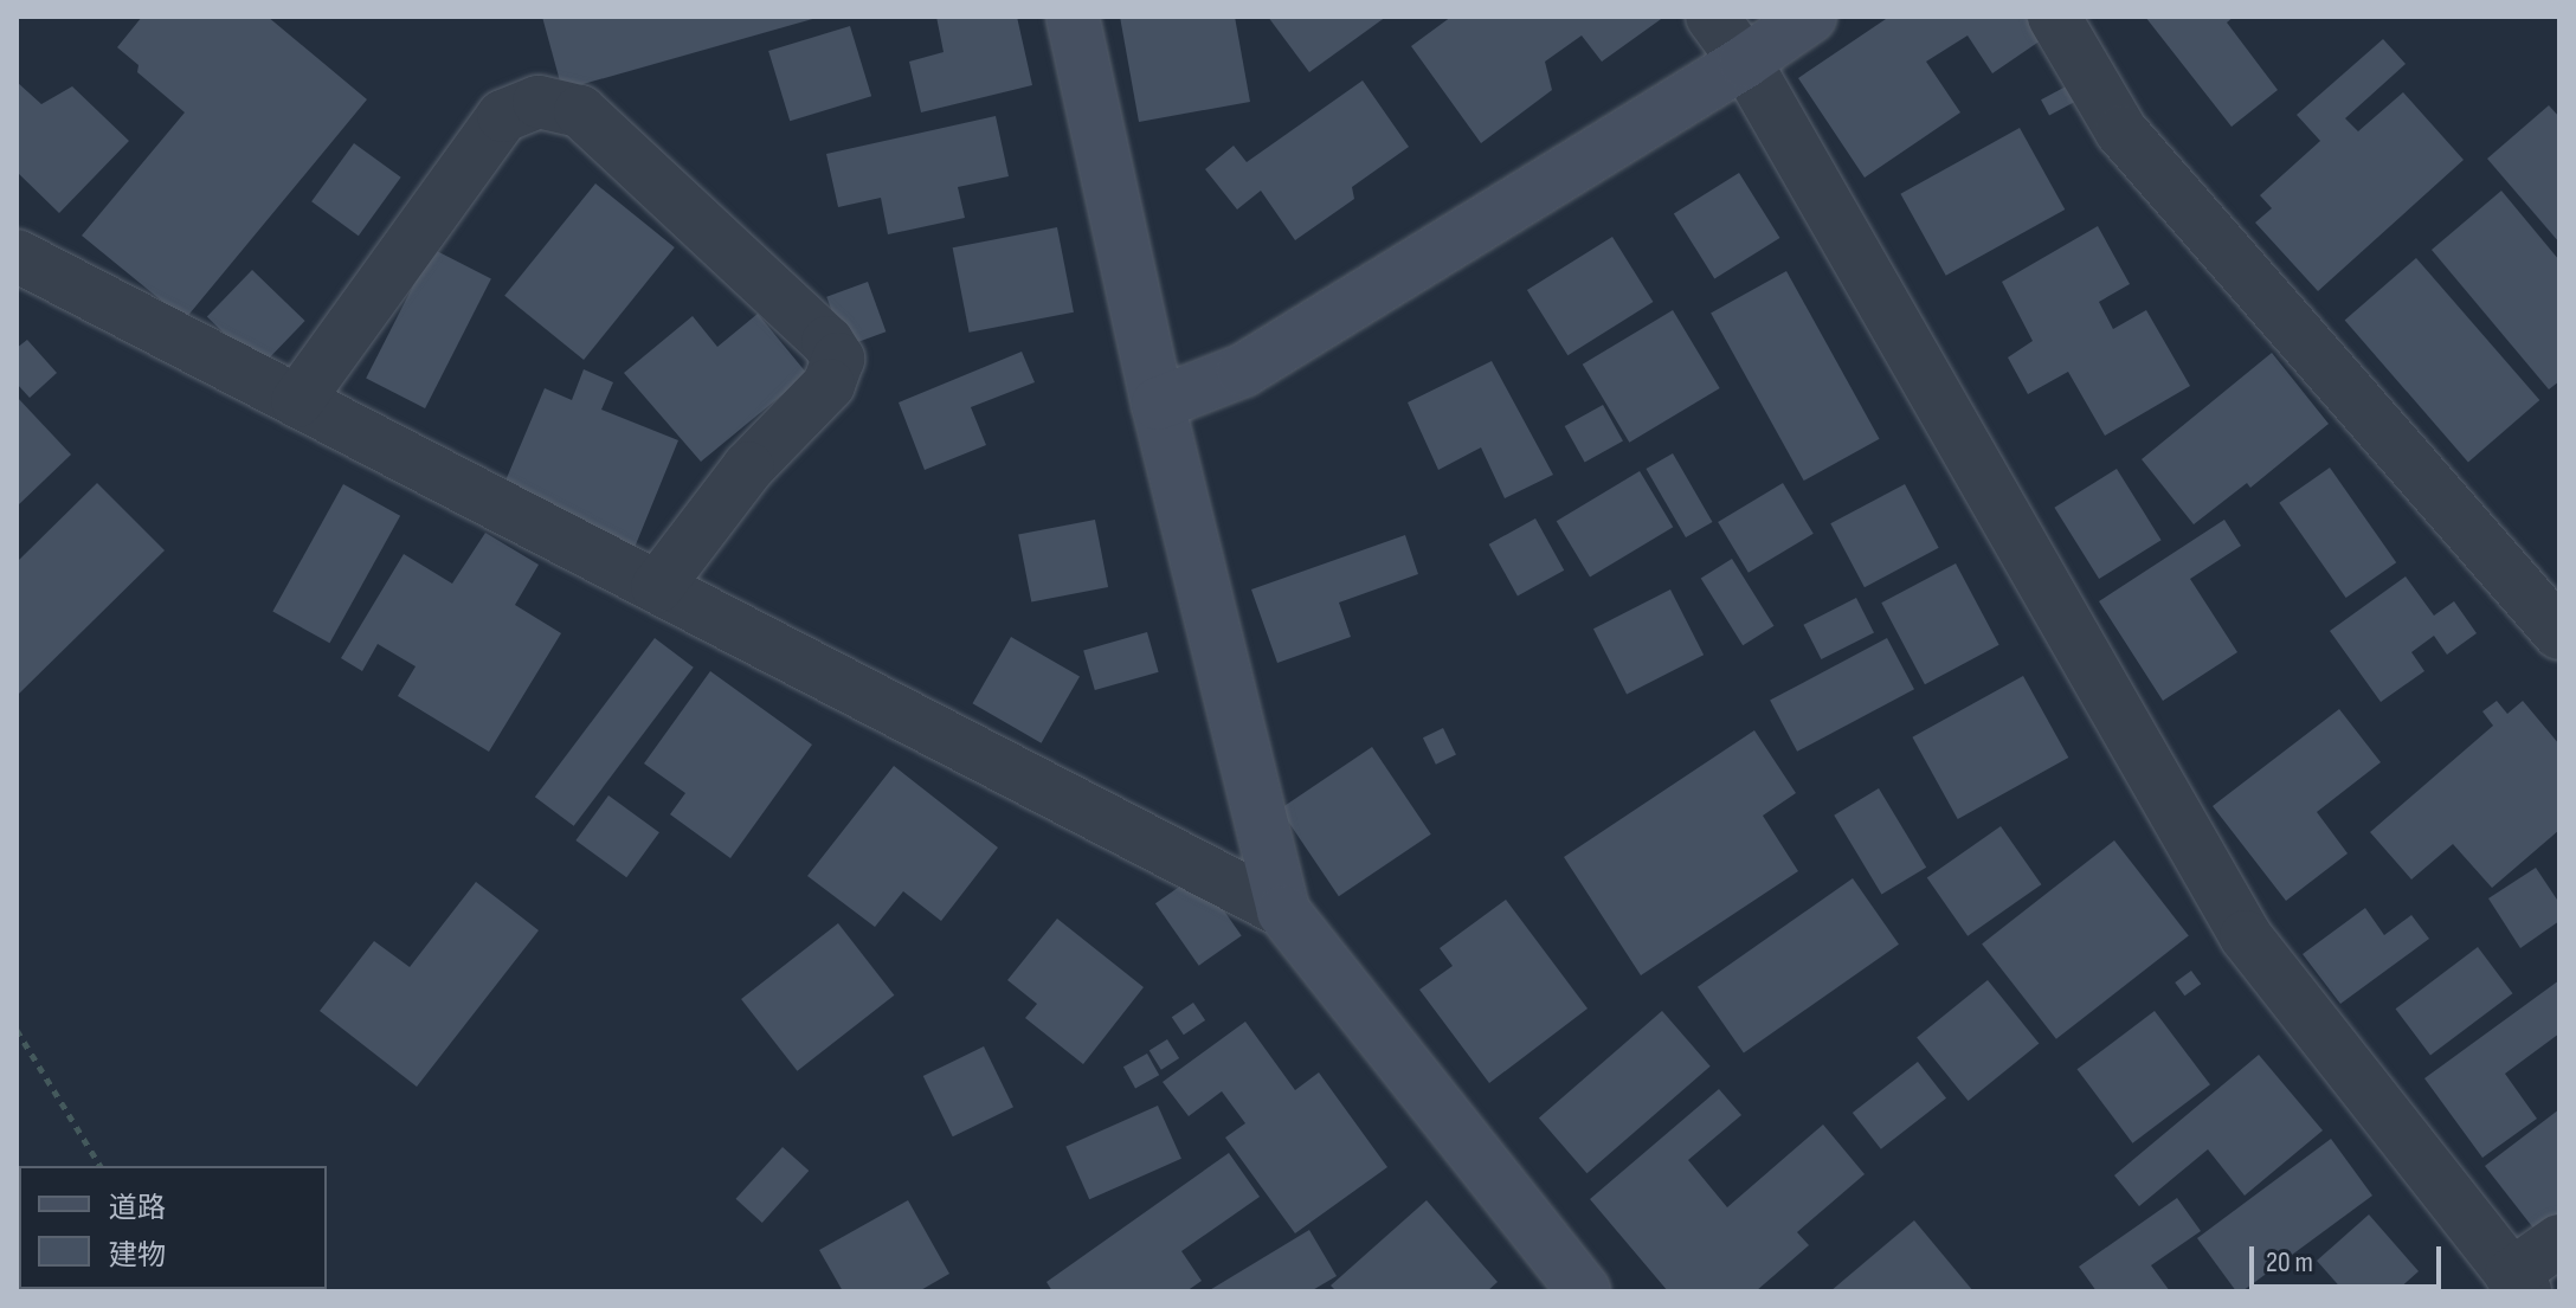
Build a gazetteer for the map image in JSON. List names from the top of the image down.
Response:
{
  "legend": ["道路", "建物"],
  "scale_bar": "20 m"
}
